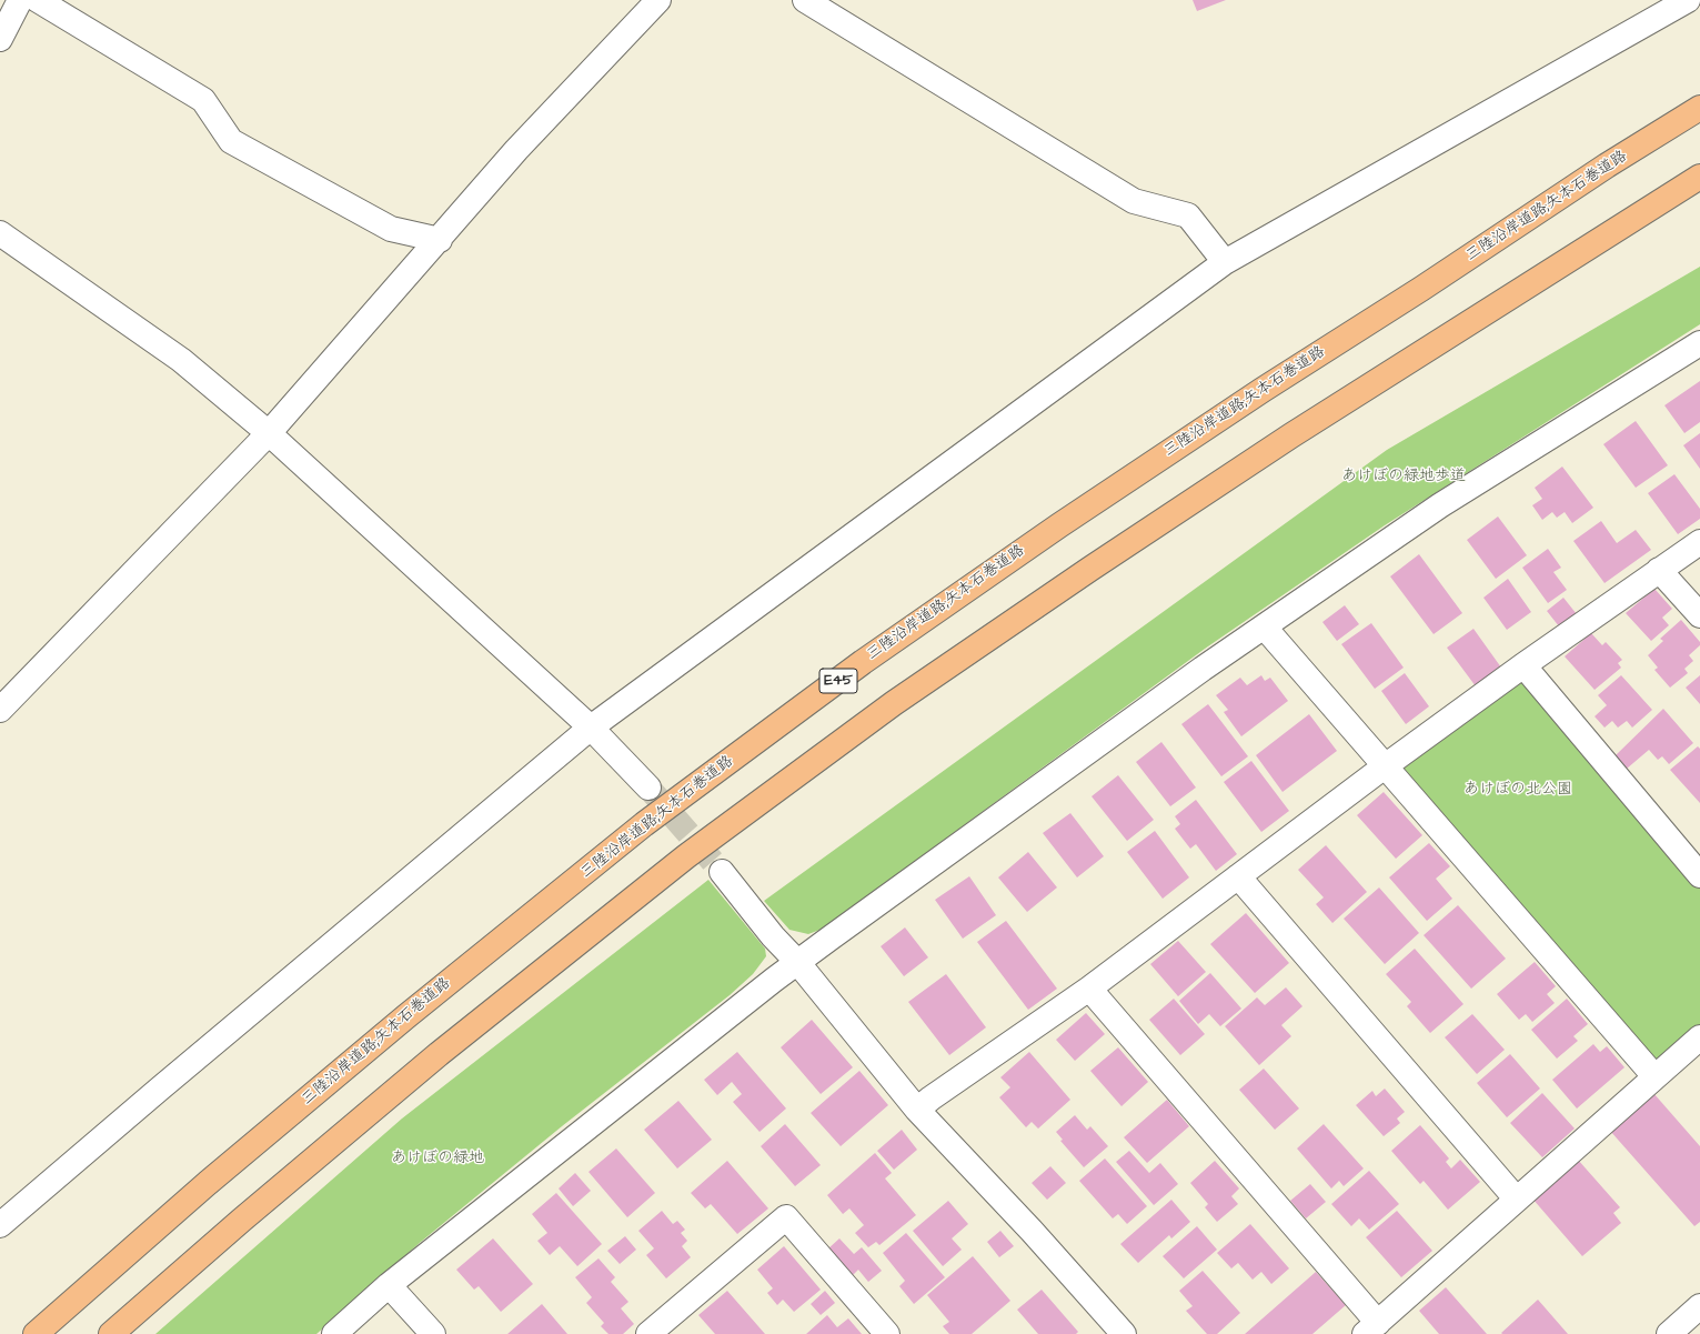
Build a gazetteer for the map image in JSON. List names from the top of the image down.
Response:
{
  "streets": {
    "highway": ["三陸沿岸道路;矢本石巻道路", "E45"]
  },
  "parks": ["あけぼの緑地歩道", "あけぼの北公園", "あけぼの緑地"]
}
